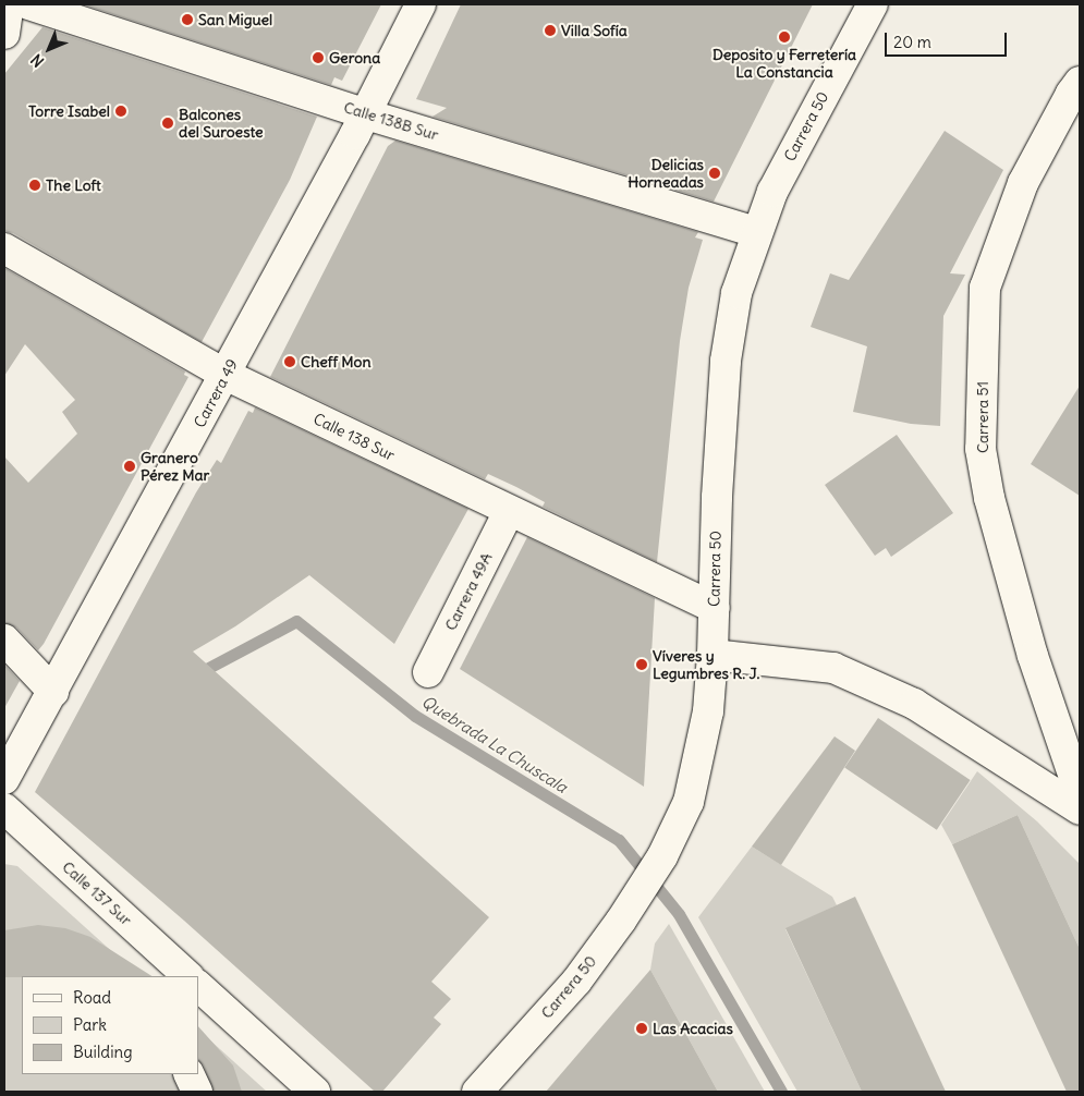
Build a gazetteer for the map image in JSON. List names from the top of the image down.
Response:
{
  "streets": {
    "street": [
      "Calle 138B Sur",
      "Carrera 50",
      "Carrera 49",
      "Carrera 51",
      "Calle 138 Sur",
      "Carrera 49A",
      "Calle 137 Sur"
    ]
  },
  "crossings": [
    ["Calle 138B Sur", "Carrera 50"],
    ["Calle 138B Sur", "Carrera 49"],
    ["Carrera 50", "Calle 138 Sur"],
    ["Carrera 49", "Calle 138 Sur"],
    ["Calle 138 Sur", "Carrera 49A"]
  ],
  "water": ["Quebrada La Chuscala"],
  "places": [
    "San Miguel",
    "Villa Sofía",
    "Deposito y Ferretería La Constancia",
    "Gerona",
    "Torre Isabel",
    "Balcones del Suroeste",
    "Delicias Horneadas",
    "The Loft",
    "Cheff Mon",
    "Granero Pérez Mar",
    "Víveres y Legumbres R. J.",
    "Las Acacias"
  ],
  "legend": ["Road", "Park", "Building"],
  "scale_bar": "20 m",
  "north": "bottom left"
}
